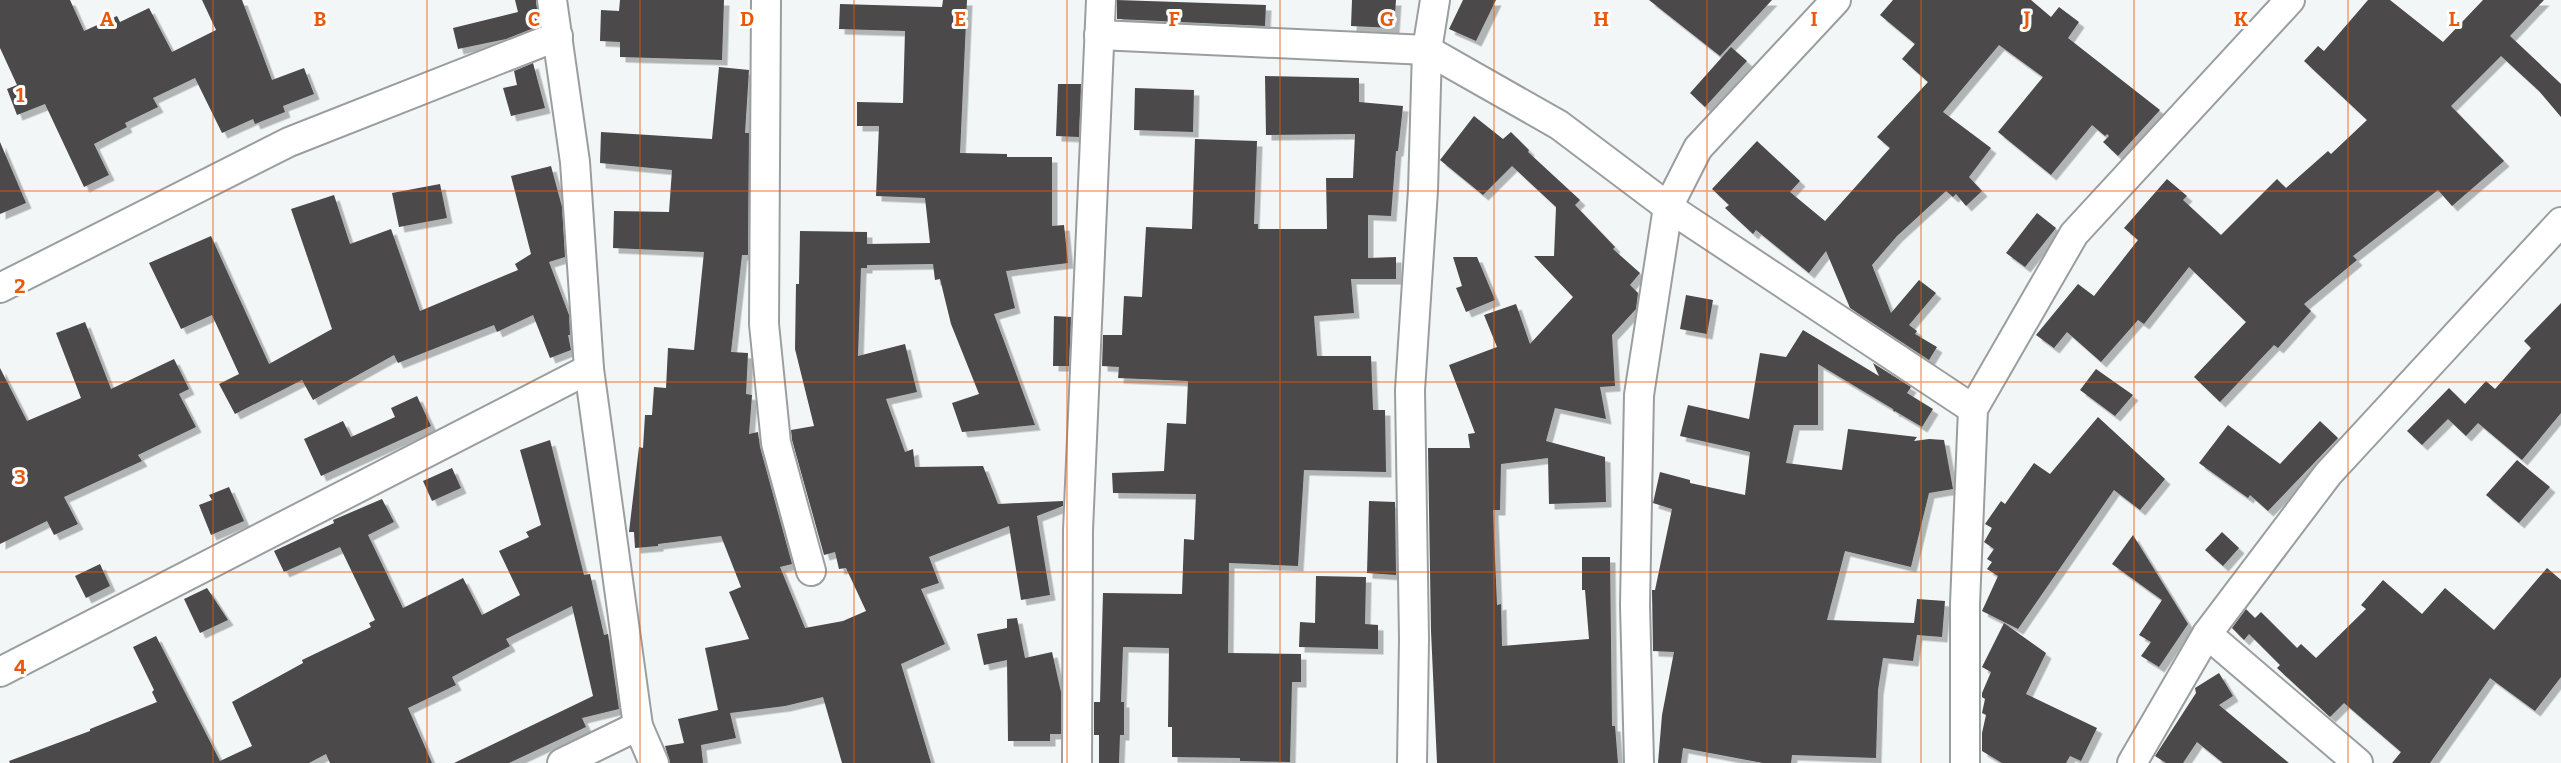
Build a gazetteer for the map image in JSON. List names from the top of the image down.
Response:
{
  "grid": {
    "columns": [
      "A",
      "B",
      "C",
      "D",
      "E",
      "F",
      "G",
      "H",
      "I",
      "J",
      "K",
      "L"
    ],
    "rows": [
      "1",
      "2",
      "3",
      "4"
    ]
  }
}
